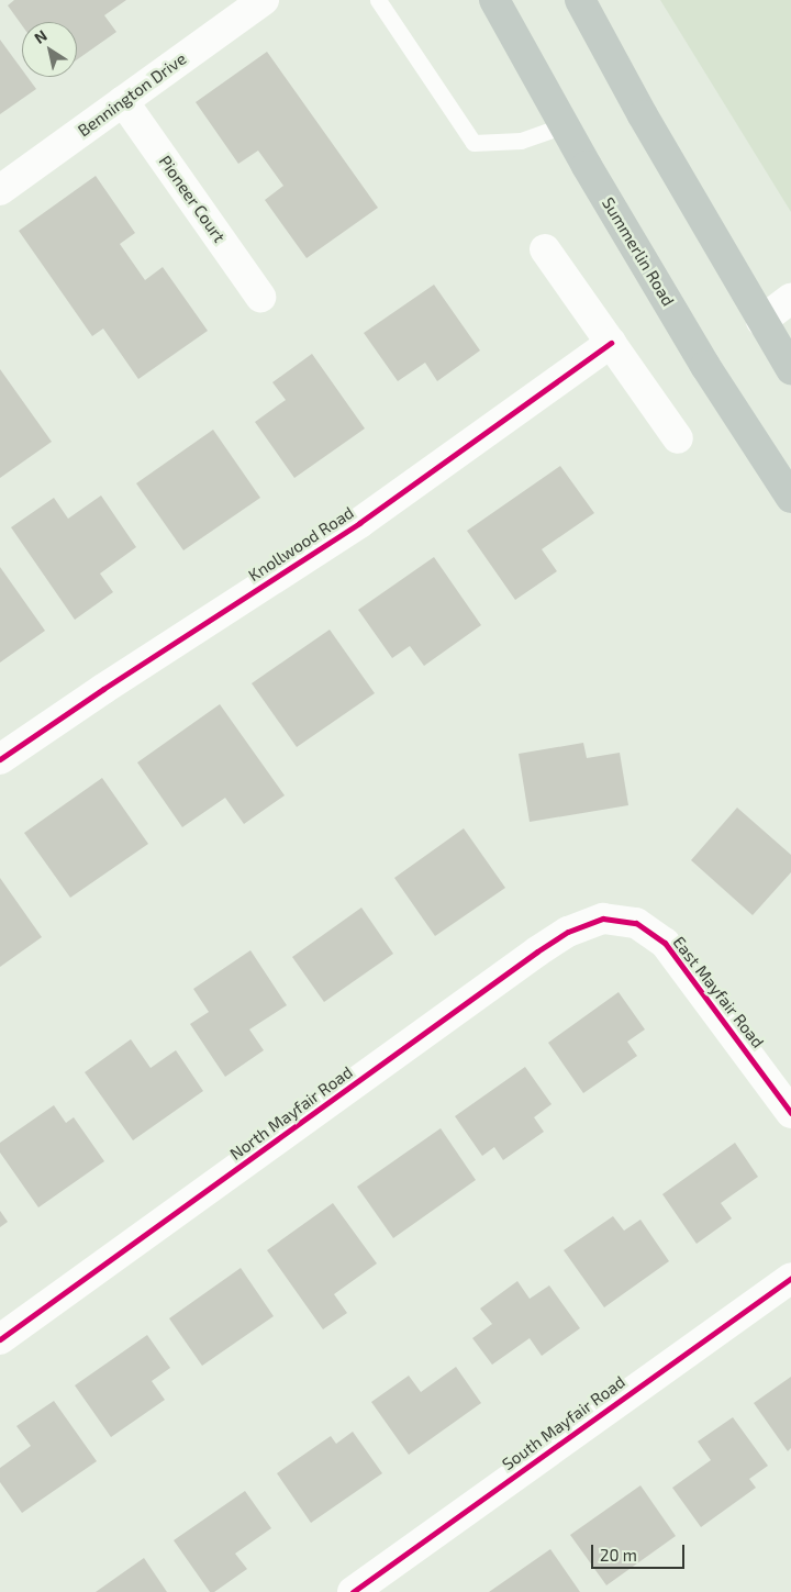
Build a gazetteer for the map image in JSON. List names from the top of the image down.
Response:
{
  "streets": {
    "main road": ["Summerlin Road"],
    "street": [
      "Bennington Drive",
      "Pioneer Court",
      "Knollwood Road",
      "East Mayfair Road",
      "North Mayfair Road",
      "South Mayfair Road"
    ]
  },
  "crossings": [
    ["Bennington Drive", "Pioneer Court"],
    ["East Mayfair Road", "North Mayfair Road"]
  ],
  "scale_bar": "20 m",
  "north": "top left"
}
